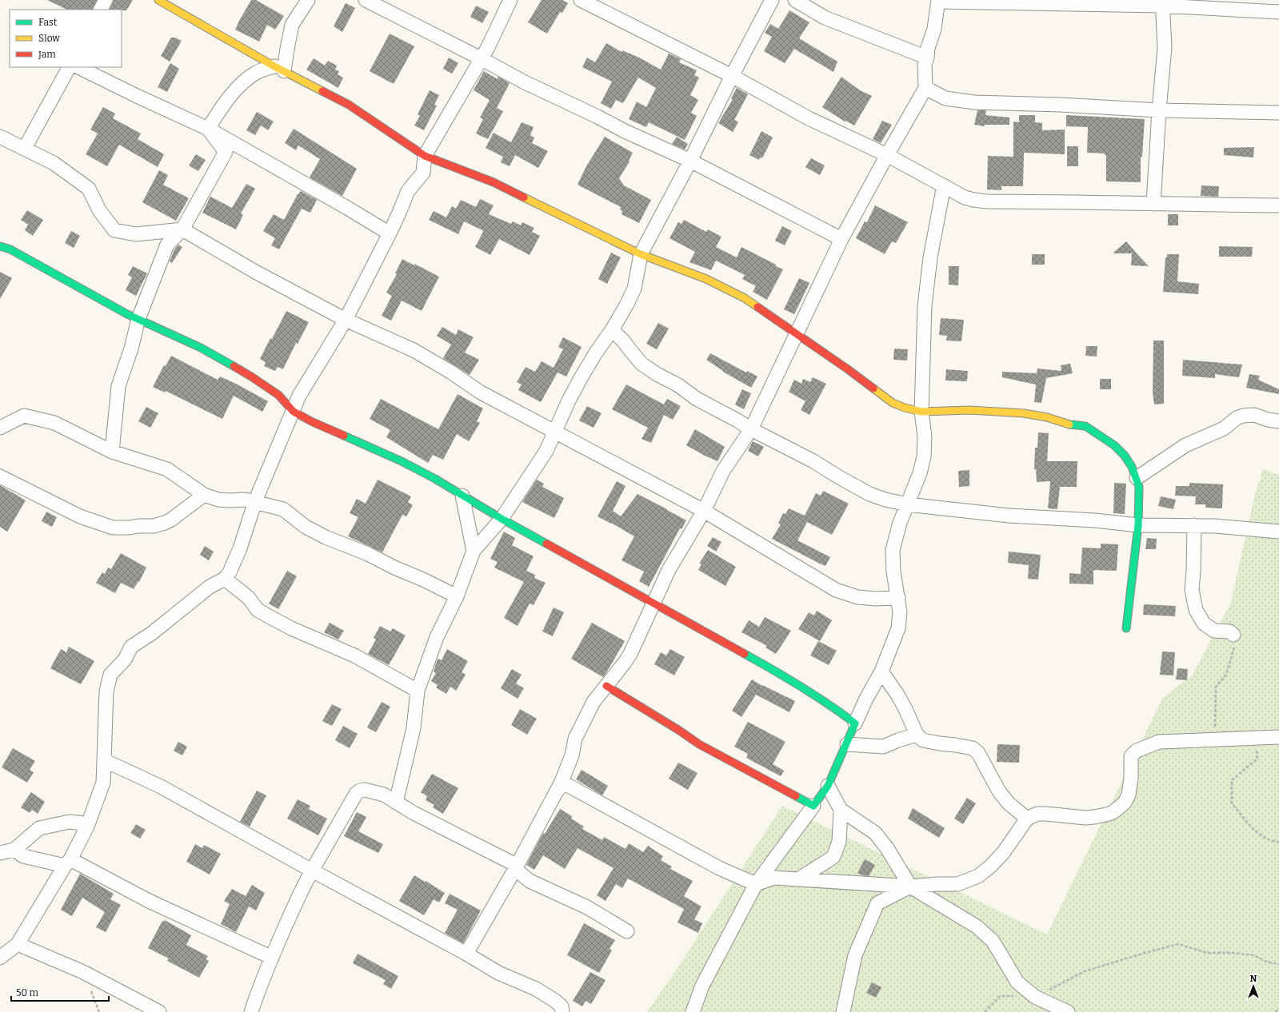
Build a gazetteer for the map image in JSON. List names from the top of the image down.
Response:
{
  "legend": ["Fast", "Slow", "Jam"],
  "scale_bar": "50 m",
  "north": "top"
}
